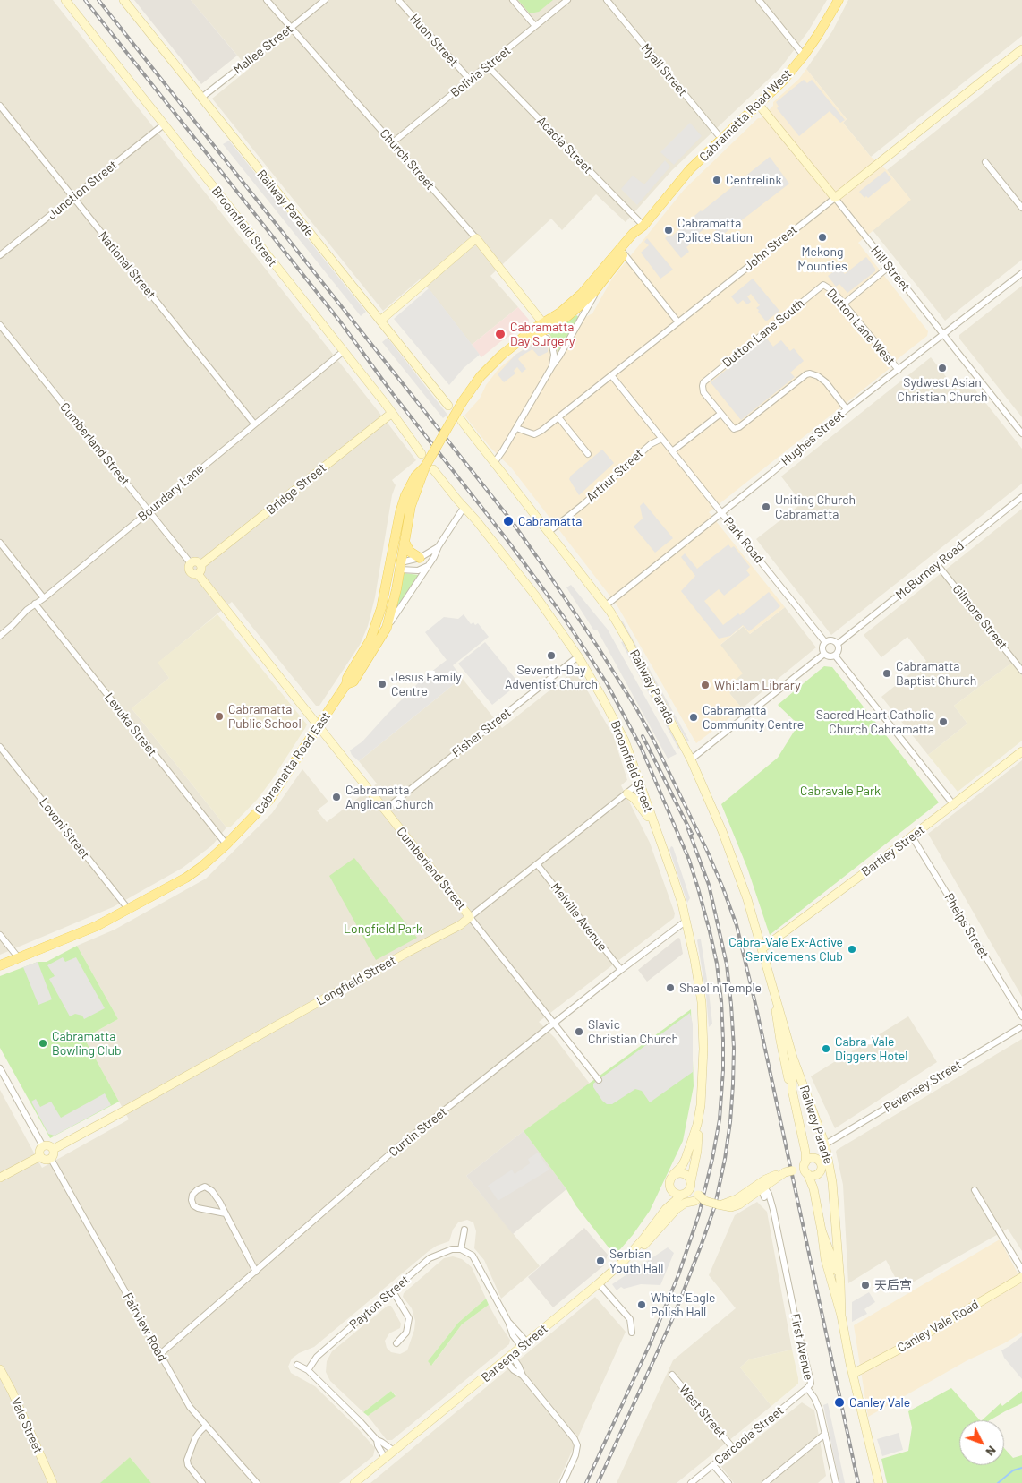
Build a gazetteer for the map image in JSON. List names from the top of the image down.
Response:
{
  "streets": {
    "main road": ["Cabramatta Road West", "Cabramatta Road East"],
    "street": [
      "Huon Street",
      "Mallee Street",
      "Myall Street",
      "Bolivia Street",
      "Acacia Street",
      "Church Street",
      "Junction Street",
      "Railway Parade",
      "Broomfield Street",
      "John Street",
      "National Street",
      "Hill Street",
      "Dutton Lane West",
      "Dutton Lane South",
      "Hughes Street",
      "Cumberland Street",
      "Arthur Street",
      "Bridge Street",
      "Boundary Lane",
      "Park Road",
      "McBurney Road",
      "Gilmore Street",
      "Levuka Street",
      "Fisher Street",
      "Lovoni Street",
      "Bartley Street",
      "Melville Avenue",
      "Phelps Street",
      "Longfield Street",
      "Pevensey Street",
      "Curtin Street",
      "Payton Street",
      "Canley Vale Road",
      "Fairview Road",
      "First Avenue",
      "Bareena Street",
      "West Street",
      "Vale Street",
      "Carcoola Street"
    ]
  },
  "crossings": [
    ["Huon Street", "Bolivia Street"],
    ["Mallee Street", "Church Street"],
    ["Mallee Street", "Railway Parade"],
    ["Myall Street", "Cabramatta Road West"],
    ["Bolivia Street", "Acacia Street"],
    ["Bolivia Street", "Church Street"],
    ["Cabramatta Road West", "Acacia Street"],
    ["Cabramatta Road West", "Church Street"],
    ["Cabramatta Road West", "Railway Parade"],
    ["Cabramatta Road West", "John Street"],
    ["Cabramatta Road West", "Hill Street"],
    ["Cabramatta Road West", "Cabramatta Road East"],
    ["Junction Street", "Broomfield Street"],
    ["Junction Street", "National Street"],
    ["Railway Parade", "Hughes Street"],
    ["Railway Parade", "Arthur Street"],
    ["Railway Parade", "Bartley Street"],
    ["Railway Parade", "Pevensey Street"],
    ["Railway Parade", "Canley Vale Road"],
    ["Broomfield Street", "Bridge Street"],
    ["Broomfield Street", "Boundary Lane"],
    ["Broomfield Street", "Fisher Street"],
    ["Broomfield Street", "Cabramatta Road East"],
    ["Broomfield Street", "Longfield Street"],
    ["Broomfield Street", "Curtin Street"],
    ["John Street", "Hill Street"],
    ["John Street", "Park Road"],
    ["National Street", "Boundary Lane"],
    ["Hill Street", "Hughes Street"],
    ["Dutton Lane West", "Dutton Lane South"],
    ["Dutton Lane West", "Hughes Street"],
    ["Hughes Street", "Park Road"],
    ["Cumberland Street", "Bridge Street"],
    ["Cumberland Street", "Boundary Lane"],
    ["Cumberland Street", "Fisher Street"],
    ["Cumberland Street", "Cabramatta Road East"],
    ["Cumberland Street", "Longfield Street"],
    ["Cumberland Street", "Curtin Street"],
    ["Arthur Street", "Park Road"],
    ["Boundary Lane", "Levuka Street"],
    ["Park Road", "McBurney Road"],
    ["McBurney Road", "Gilmore Street"],
    ["Levuka Street", "Cabramatta Road East"],
    ["Cabramatta Road East", "Lovoni Street"],
    ["Bartley Street", "Phelps Street"],
    ["Melville Avenue", "Longfield Street"],
    ["Melville Avenue", "Curtin Street"],
    ["Longfield Street", "Fairview Road"],
    ["Curtin Street", "Fairview Road"],
    ["First Avenue", "Carcoola Street"],
    ["West Street", "Carcoola Street"]
  ],
  "parks": ["Cabravale Park", "Longfield Park"],
  "places": [
    "Centrelink",
    "Cabramatta Police Station",
    "Mekong Mounties",
    "Cabramatta Day Surgery",
    "Sydwest Asian Christian Church",
    "Uniting Church Cabramatta",
    "Cabramatta",
    "Seventh-Day Adventist Church",
    "Cabramatta Baptist Church",
    "Jesus Family Centre",
    "Whitlam Library",
    "Cabramatta Public School",
    "Cabramatta Community Centre",
    "Sacred Heart Catholic Church Cabramatta",
    "Cabramatta Anglican Church",
    "Cabra-Vale Ex-Active Servicemens Club",
    "Shaolin Temple",
    "Slavic Christian Church",
    "Cabramatta Bowling Club",
    "Cabra-Vale Diggers Hotel",
    "Serbian Youth Hall",
    "天后宫",
    "White Eagle Polish Hall",
    "Canley Vale"
  ],
  "north": "bottom right"
}
